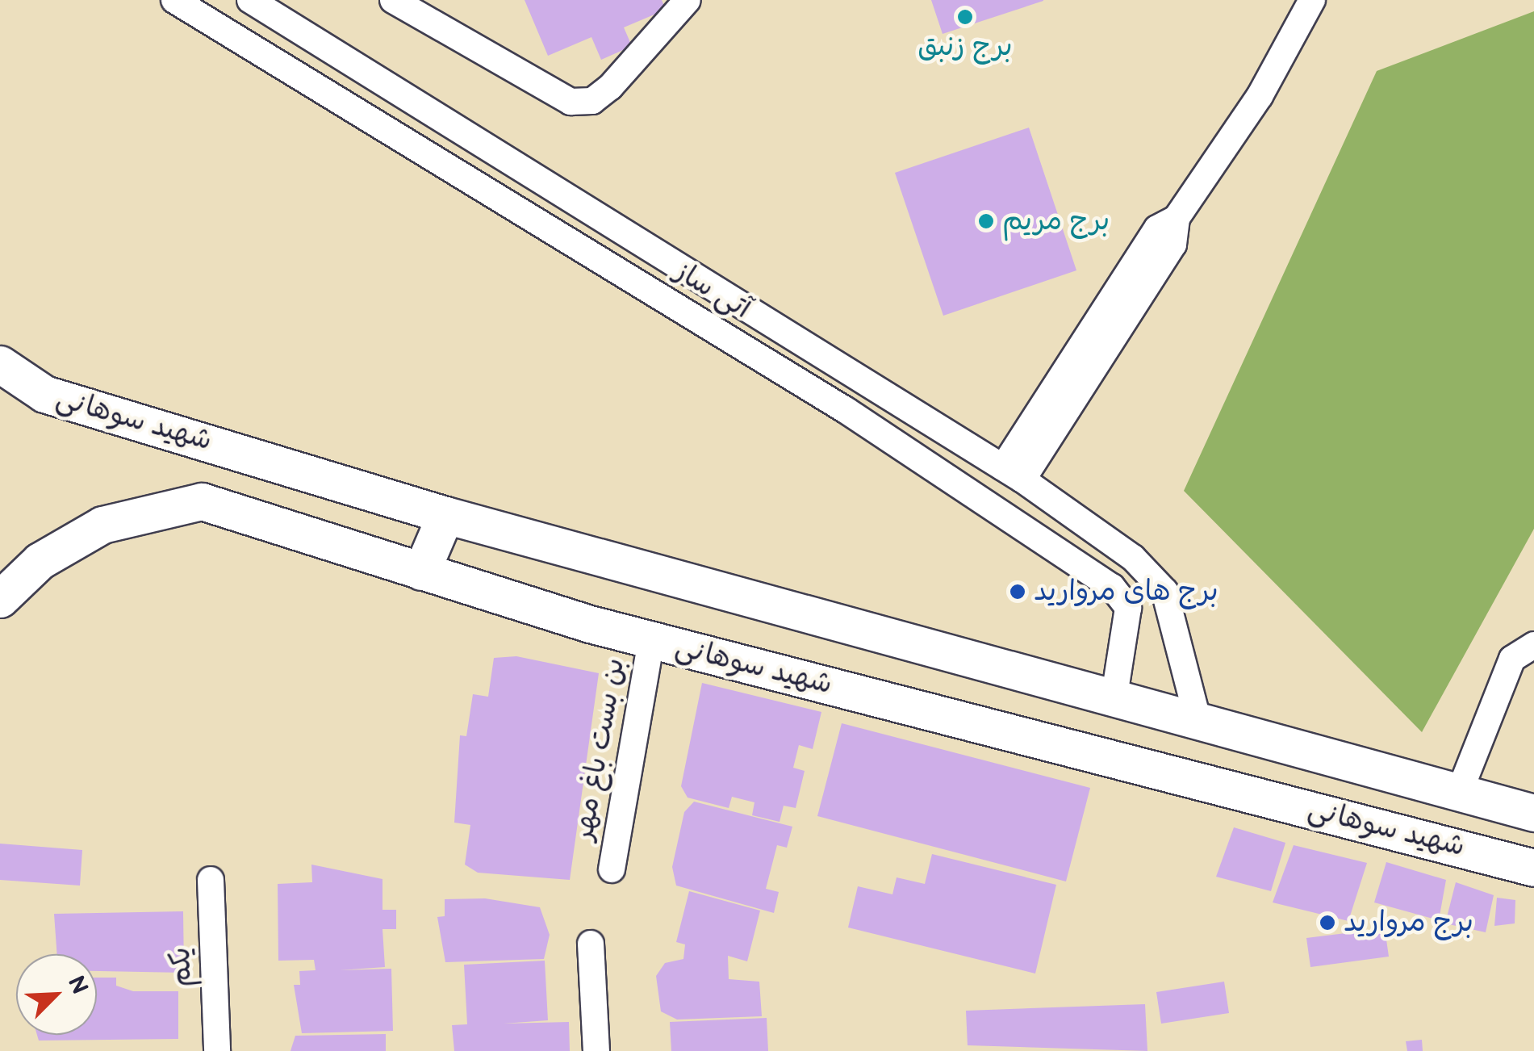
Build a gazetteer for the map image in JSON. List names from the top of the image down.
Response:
{
  "streets": {
    "main road": ["شهید سوهانی"],
    "street": ["آتی ساز", "بن بست باغ مهر", "یکم"]
  },
  "crossings": [
    ["آتی ساز", "شهید سوهانی"],
    ["شهید سوهانی", "بن بست باغ مهر"]
  ],
  "places": [
    "برج زنبق",
    "برج مریم",
    "برج های مروارید",
    "برج مروارید"
  ],
  "north": "top right"
}
